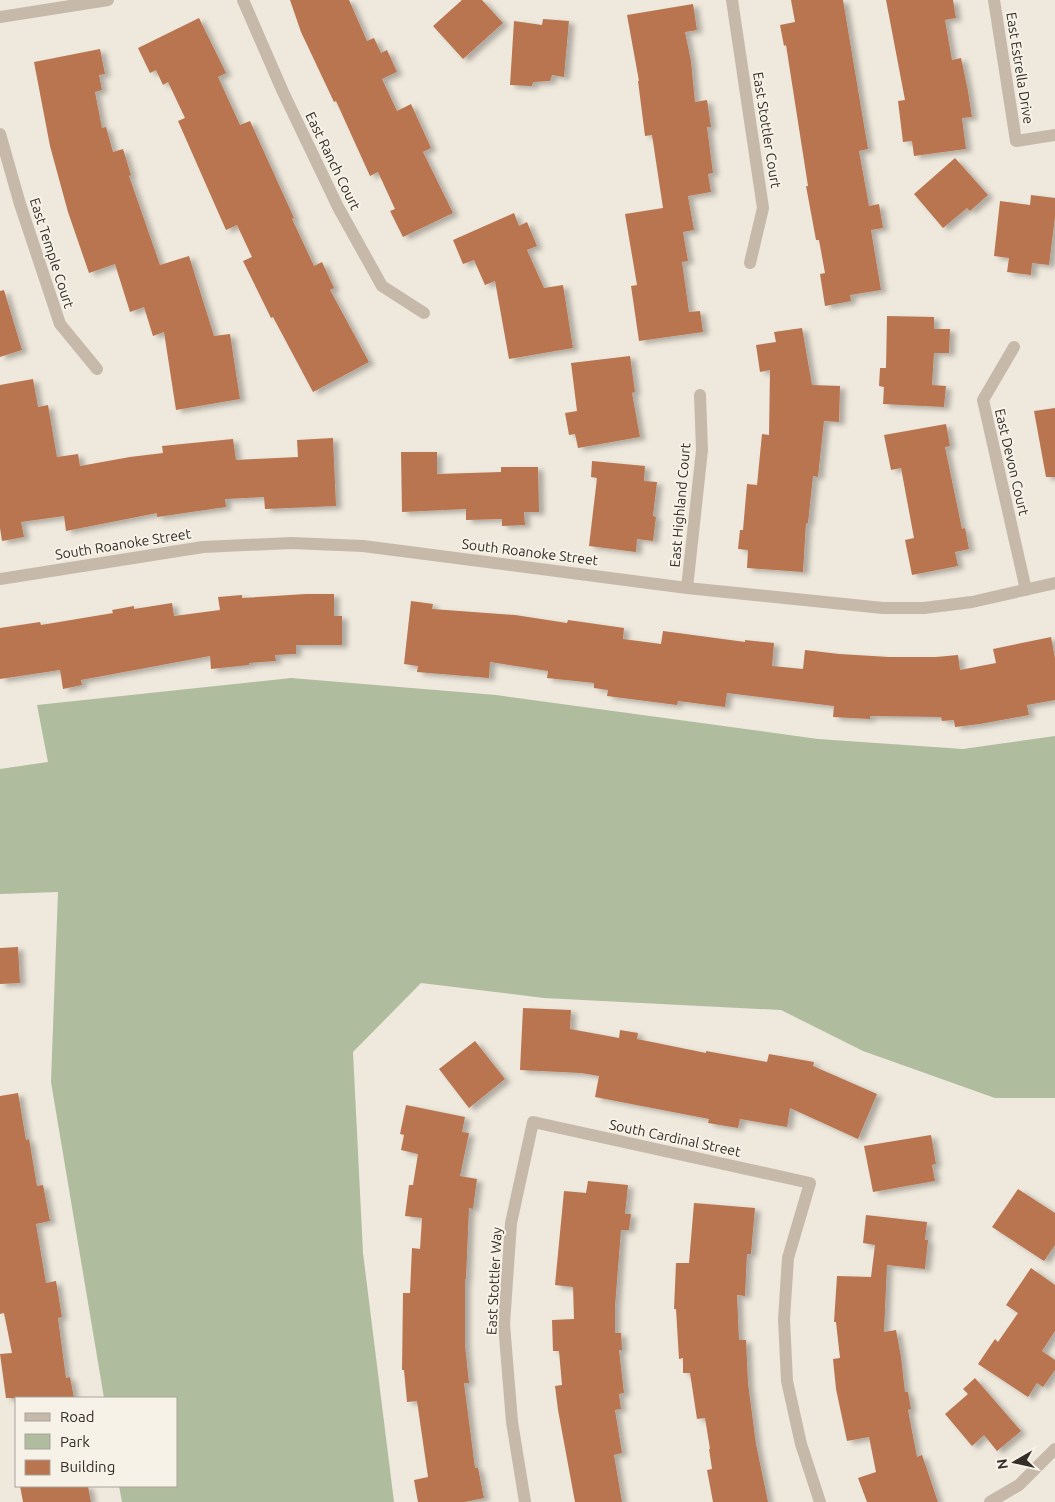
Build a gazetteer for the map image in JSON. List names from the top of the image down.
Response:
{
  "streets": {
    "street": [
      "East Estrella Drive",
      "East Stottler Court",
      "East Ranch Court",
      "East Temple Court",
      "East Devon Court",
      "East Highland Court",
      "South Roanoke Street",
      "South Cardinal Street",
      "East Stottler Way"
    ]
  },
  "crossings": [
    ["East Devon Court", "South Roanoke Street"],
    ["East Highland Court", "South Roanoke Street"],
    ["South Cardinal Street", "East Stottler Way"]
  ],
  "legend": ["Road", "Park", "Building"],
  "north": "left"
}
